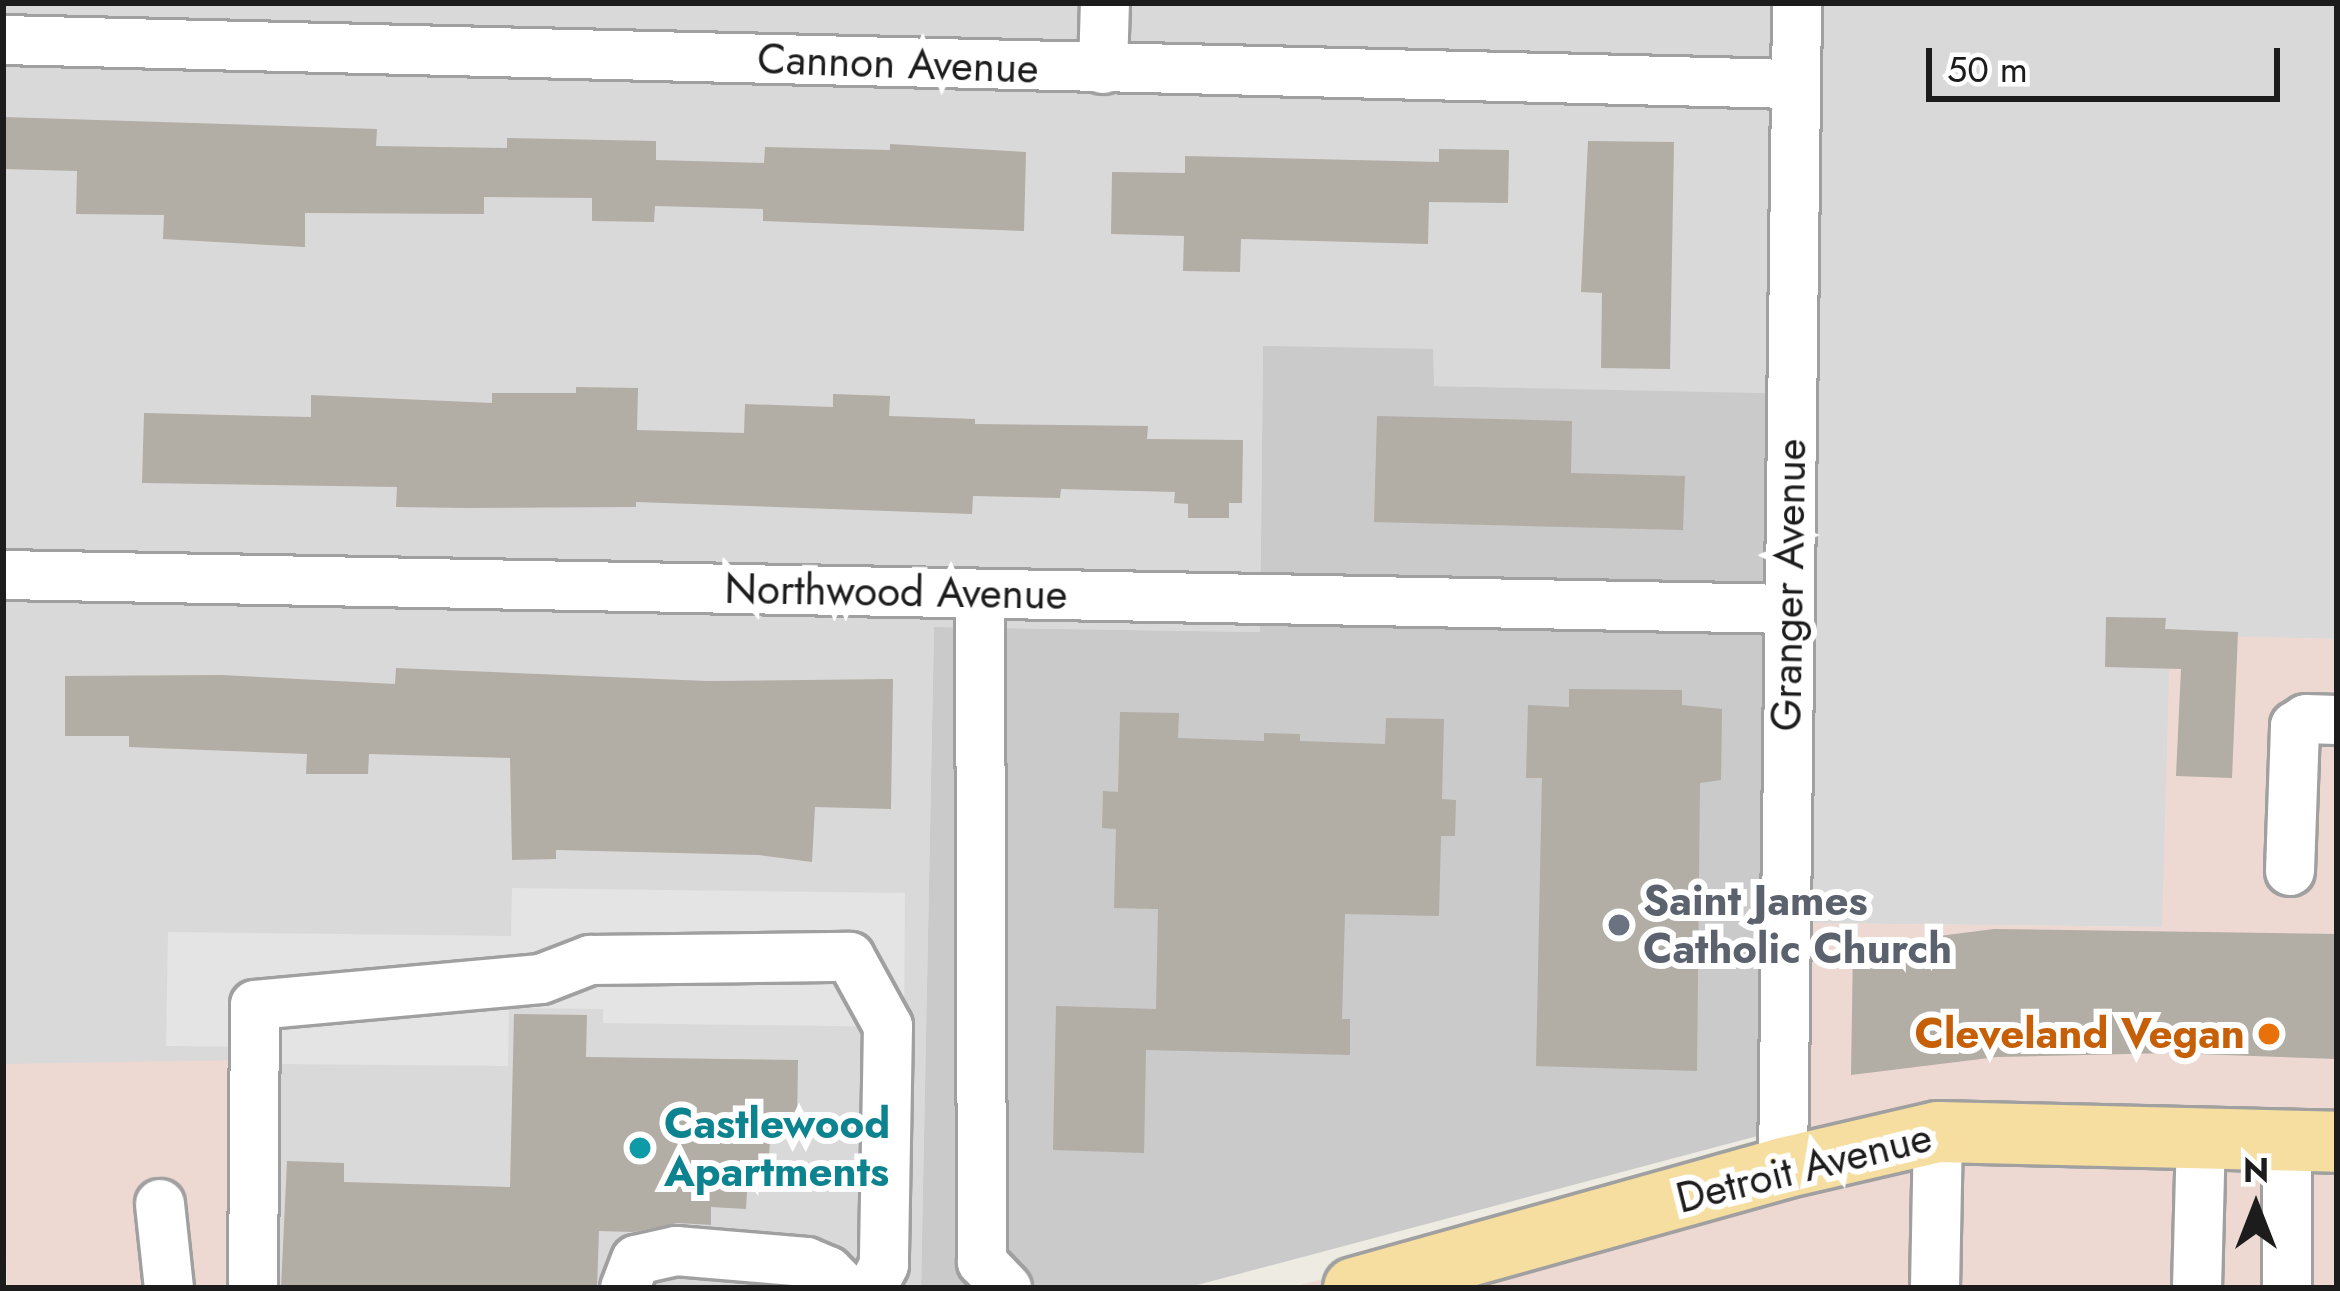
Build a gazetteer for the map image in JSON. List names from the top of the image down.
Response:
{
  "streets": {
    "main road": ["Detroit Avenue"],
    "street": ["Cannon Avenue", "Granger Avenue", "Northwood Avenue"]
  },
  "crossings": [
    ["Cannon Avenue", "Granger Avenue"],
    ["Granger Avenue", "Northwood Avenue"],
    ["Granger Avenue", "Detroit Avenue"]
  ],
  "places": ["Saint James Catholic Church", "Cleveland Vegan", "Castlewood Apartments"],
  "scale_bar": "50 m",
  "north": "top"
}
